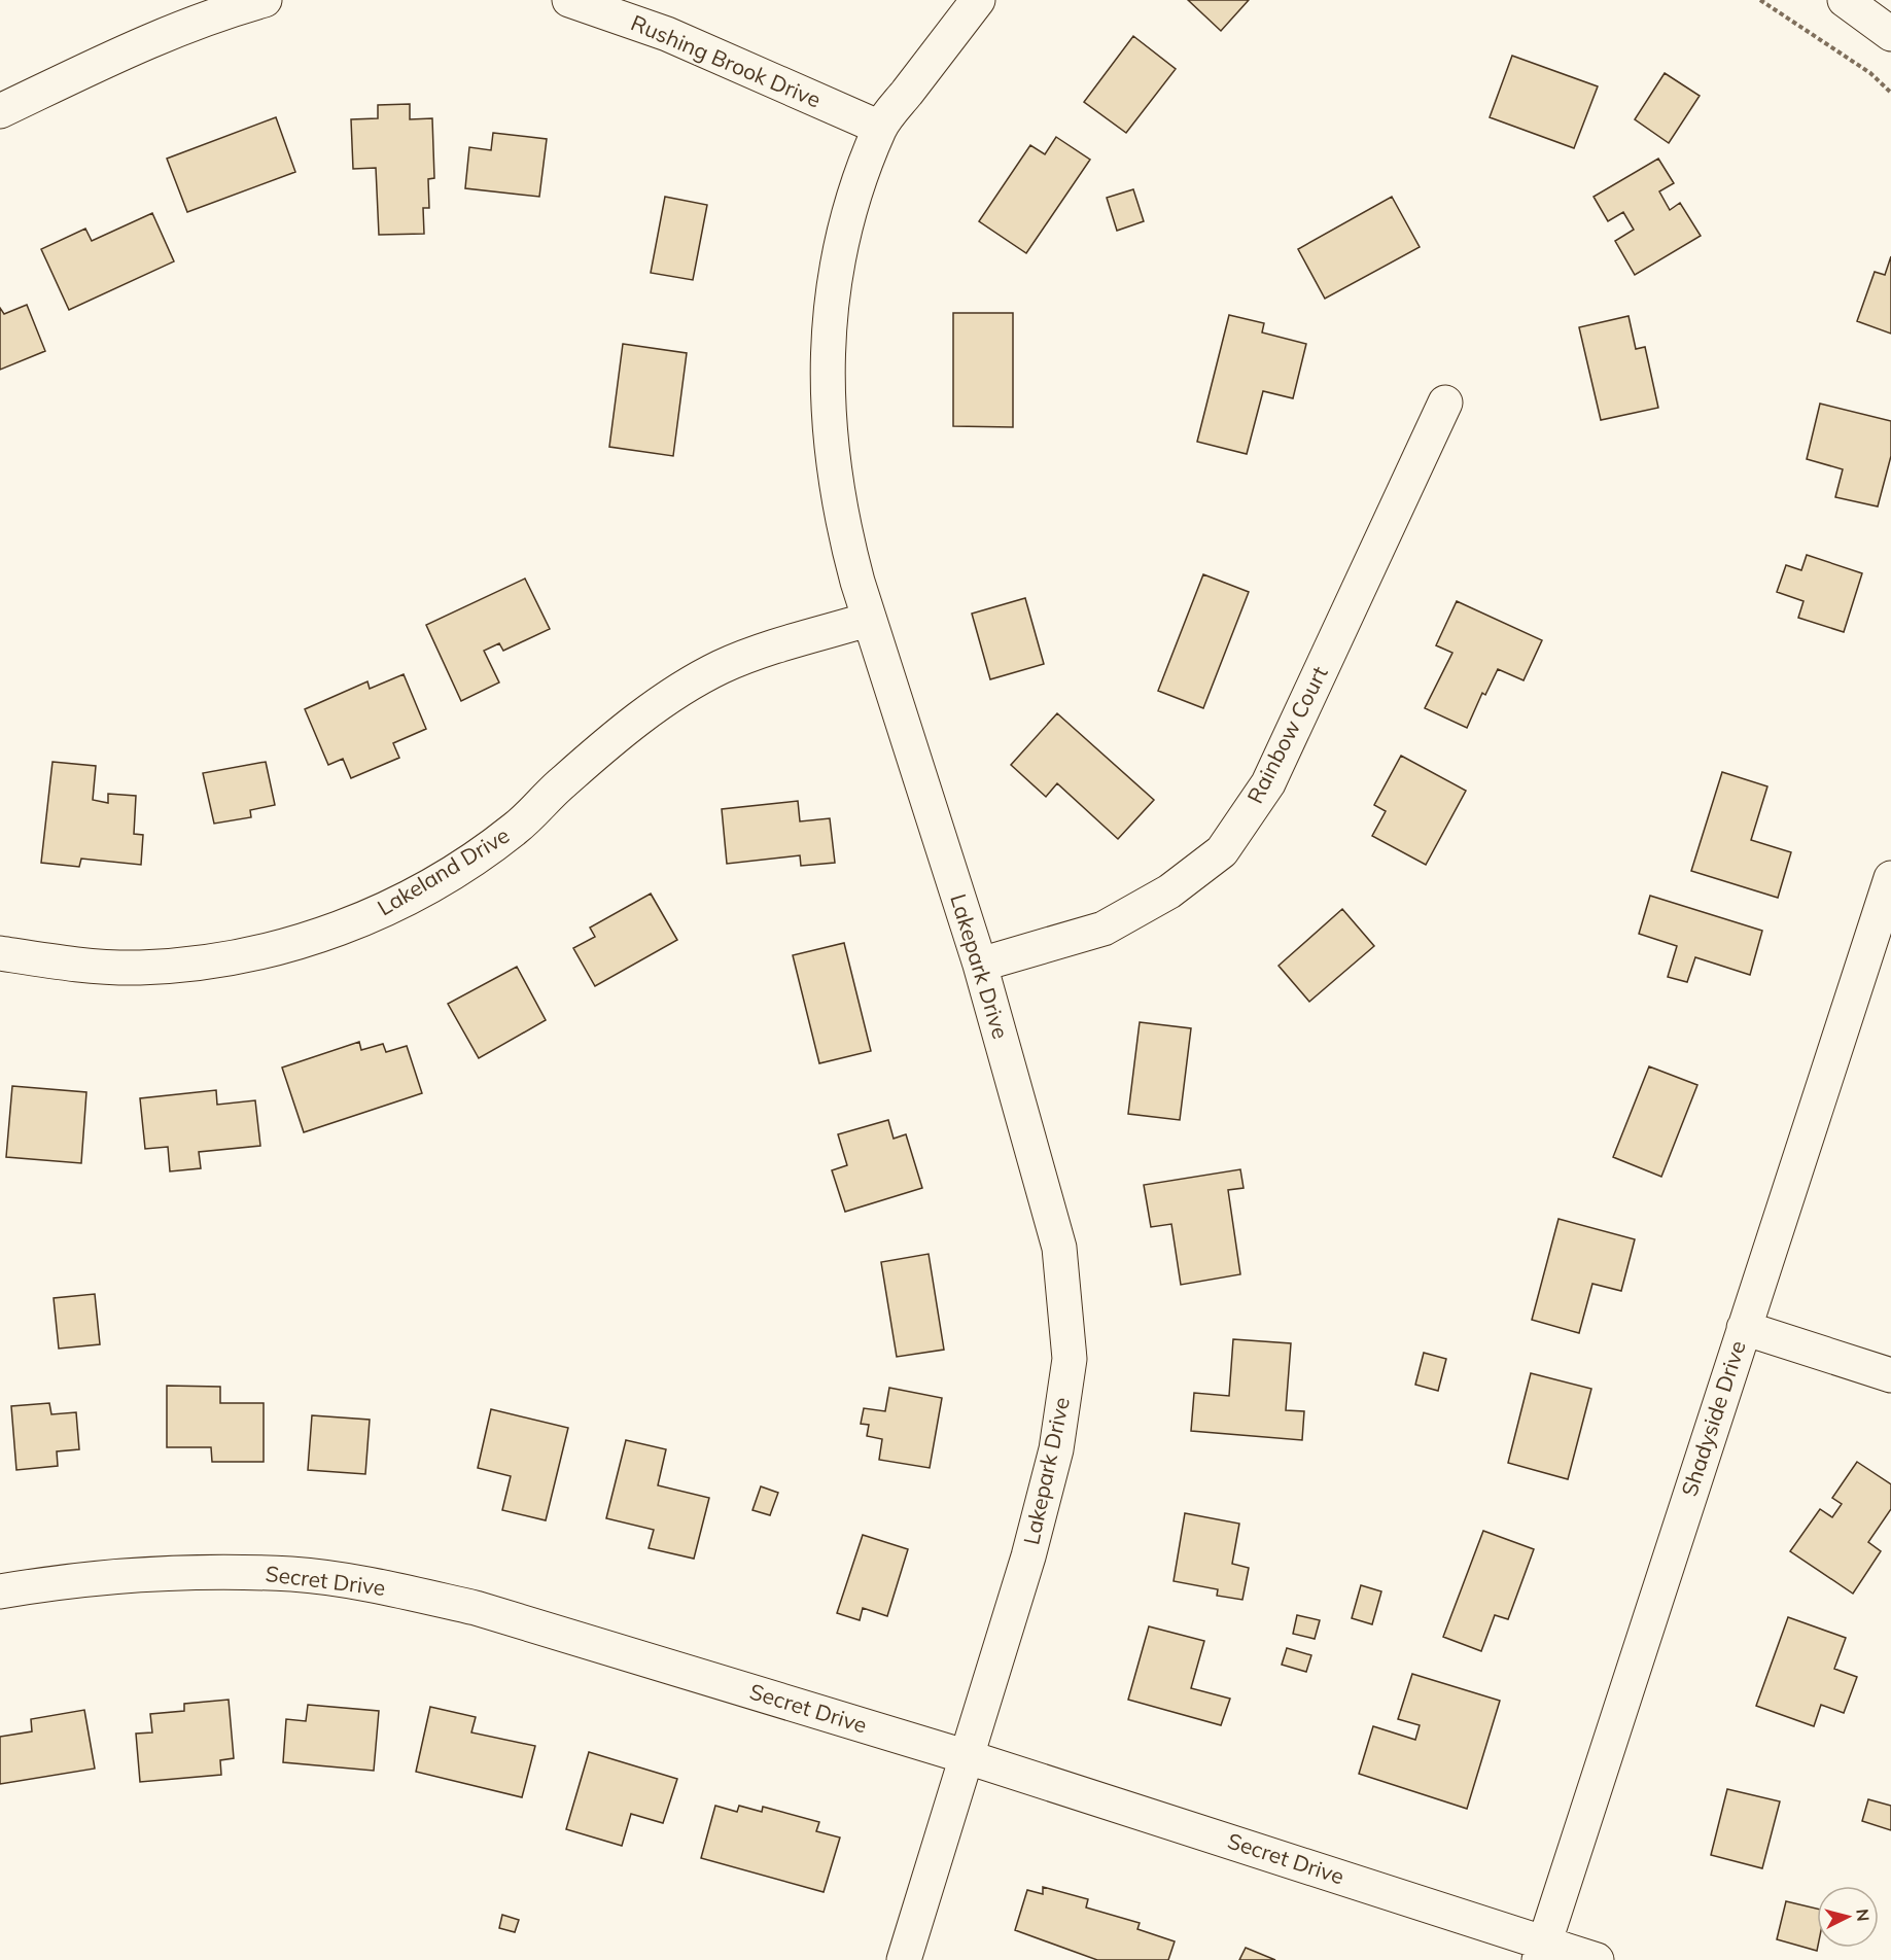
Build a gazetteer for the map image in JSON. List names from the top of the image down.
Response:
{
  "streets": {
    "street": [
      "Rushing Brook Drive",
      "Rainbow Court",
      "Lakeland Drive",
      "Lakepark Drive",
      "Shadyside Drive",
      "Secret Drive"
    ]
  },
  "crossings": [
    ["Rushing Brook Drive", "Lakepark Drive"],
    ["Rainbow Court", "Lakepark Drive"],
    ["Lakeland Drive", "Lakepark Drive"],
    ["Lakepark Drive", "Secret Drive"],
    ["Shadyside Drive", "Secret Drive"]
  ],
  "north": "right"
}
